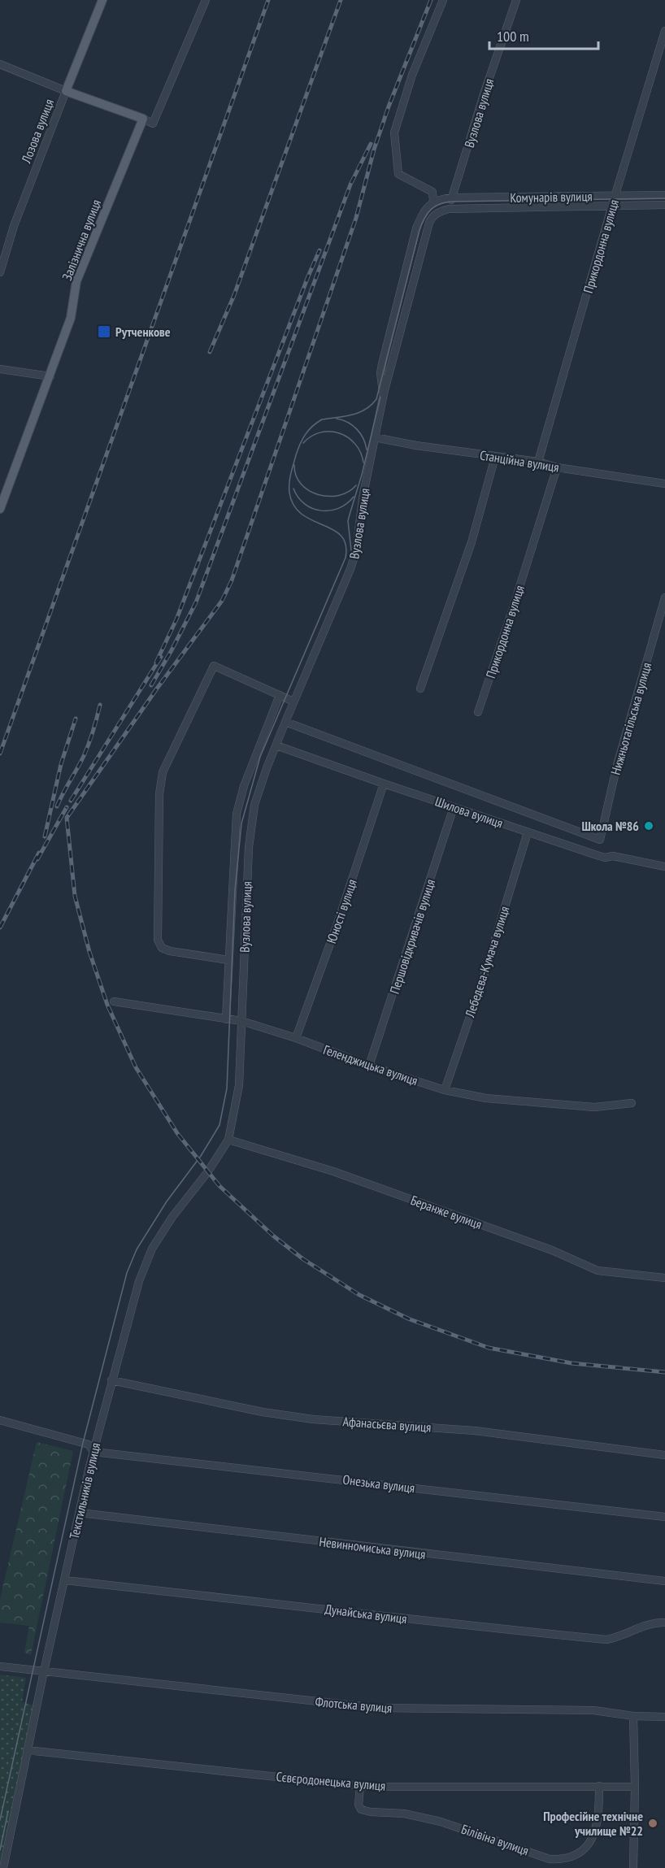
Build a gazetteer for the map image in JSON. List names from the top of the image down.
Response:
{
  "streets": {
    "main road": ["Лозова вулиця", "Залізнична вулиця"],
    "street": [
      "Вузлова вулиця",
      "Комунарів вулиця",
      "Прикордонна вулиця",
      "Станційна вулиця",
      "Нижньотагільська вулиця",
      "Шилова вулиця",
      "Юності вулиця",
      "Першовідкривачів вулиця",
      "Лебедєва-Кумача вулиця",
      "Геленджицька вулиця",
      "Беранже вулиця",
      "Афанасьєва вулиця",
      "Онезька вулиця",
      "Текстильників вулиця",
      "Невинномиська вулиця",
      "Дунайська вулиця",
      "Флотська вулиця",
      "Сєвєродонецька вулиця",
      "Білівіна вулиця"
    ]
  },
  "crossings": [
    ["Вузлова вулиця", "Комунарів вулиця"],
    ["Вузлова вулиця", "Станційна вулиця"],
    ["Вузлова вулиця", "Шилова вулиця"],
    ["Вузлова вулиця", "Геленджицька вулиця"],
    ["Вузлова вулиця", "Беранже вулиця"],
    ["Вузлова вулиця", "Текстильників вулиця"],
    ["Комунарів вулиця", "Прикордонна вулиця"],
    ["Прикордонна вулиця", "Станційна вулиця"],
    ["Нижньотагільська вулиця", "Шилова вулиця"],
    ["Шилова вулиця", "Юності вулиця"],
    ["Шилова вулиця", "Першовідкривачів вулиця"],
    ["Шилова вулиця", "Лебедєва-Кумача вулиця"],
    ["Юності вулиця", "Геленджицька вулиця"],
    ["Першовідкривачів вулиця", "Геленджицька вулиця"],
    ["Лебедєва-Кумача вулиця", "Геленджицька вулиця"],
    ["Беранже вулиця", "Текстильників вулиця"],
    ["Афанасьєва вулиця", "Текстильників вулиця"],
    ["Онезька вулиця", "Текстильників вулиця"],
    ["Текстильників вулиця", "Невинномиська вулиця"],
    ["Текстильників вулиця", "Дунайська вулиця"],
    ["Текстильників вулиця", "Флотська вулиця"],
    ["Текстильників вулиця", "Сєвєродонецька вулиця"],
    ["Сєвєродонецька вулиця", "Білівіна вулиця"]
  ],
  "places": {
    "transit": ["Рутченкове"],
    "other": ["Школа №86", "Професійне технічне училище №22"]
  },
  "scale_bar": "100 m"
}
